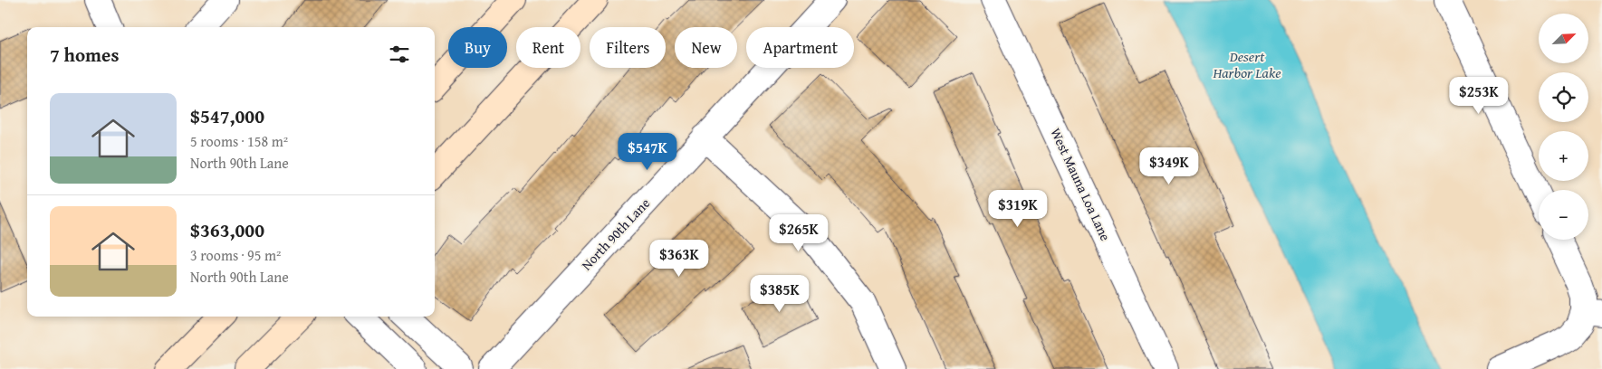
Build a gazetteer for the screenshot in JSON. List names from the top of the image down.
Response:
{
  "streets": {
    "street": ["West Mauna Loa Lane", "North 90th Lane"]
  },
  "water": ["Desert Harbor Lake"],
  "north": "top right",
  "page": {
    "map_buttons": ["+", "−"],
    "chip": [
      "Buy",
      "Rent",
      "Filters",
      "New",
      "Apartment"
    ],
    "heading": "7 homes",
    "price": [
      "$253K",
      "$547K",
      "$349K",
      "$319K",
      "$265K",
      "$363K",
      "$385K"
    ],
    "list": [
      {
        "name": "$547,000",
        "note": "5 rooms · 158 m² · North 90th Lane"
      },
      {
        "name": "$363,000",
        "note": "3 rooms · 95 m² · North 90th Lane"
      }
    ]
  }
}
